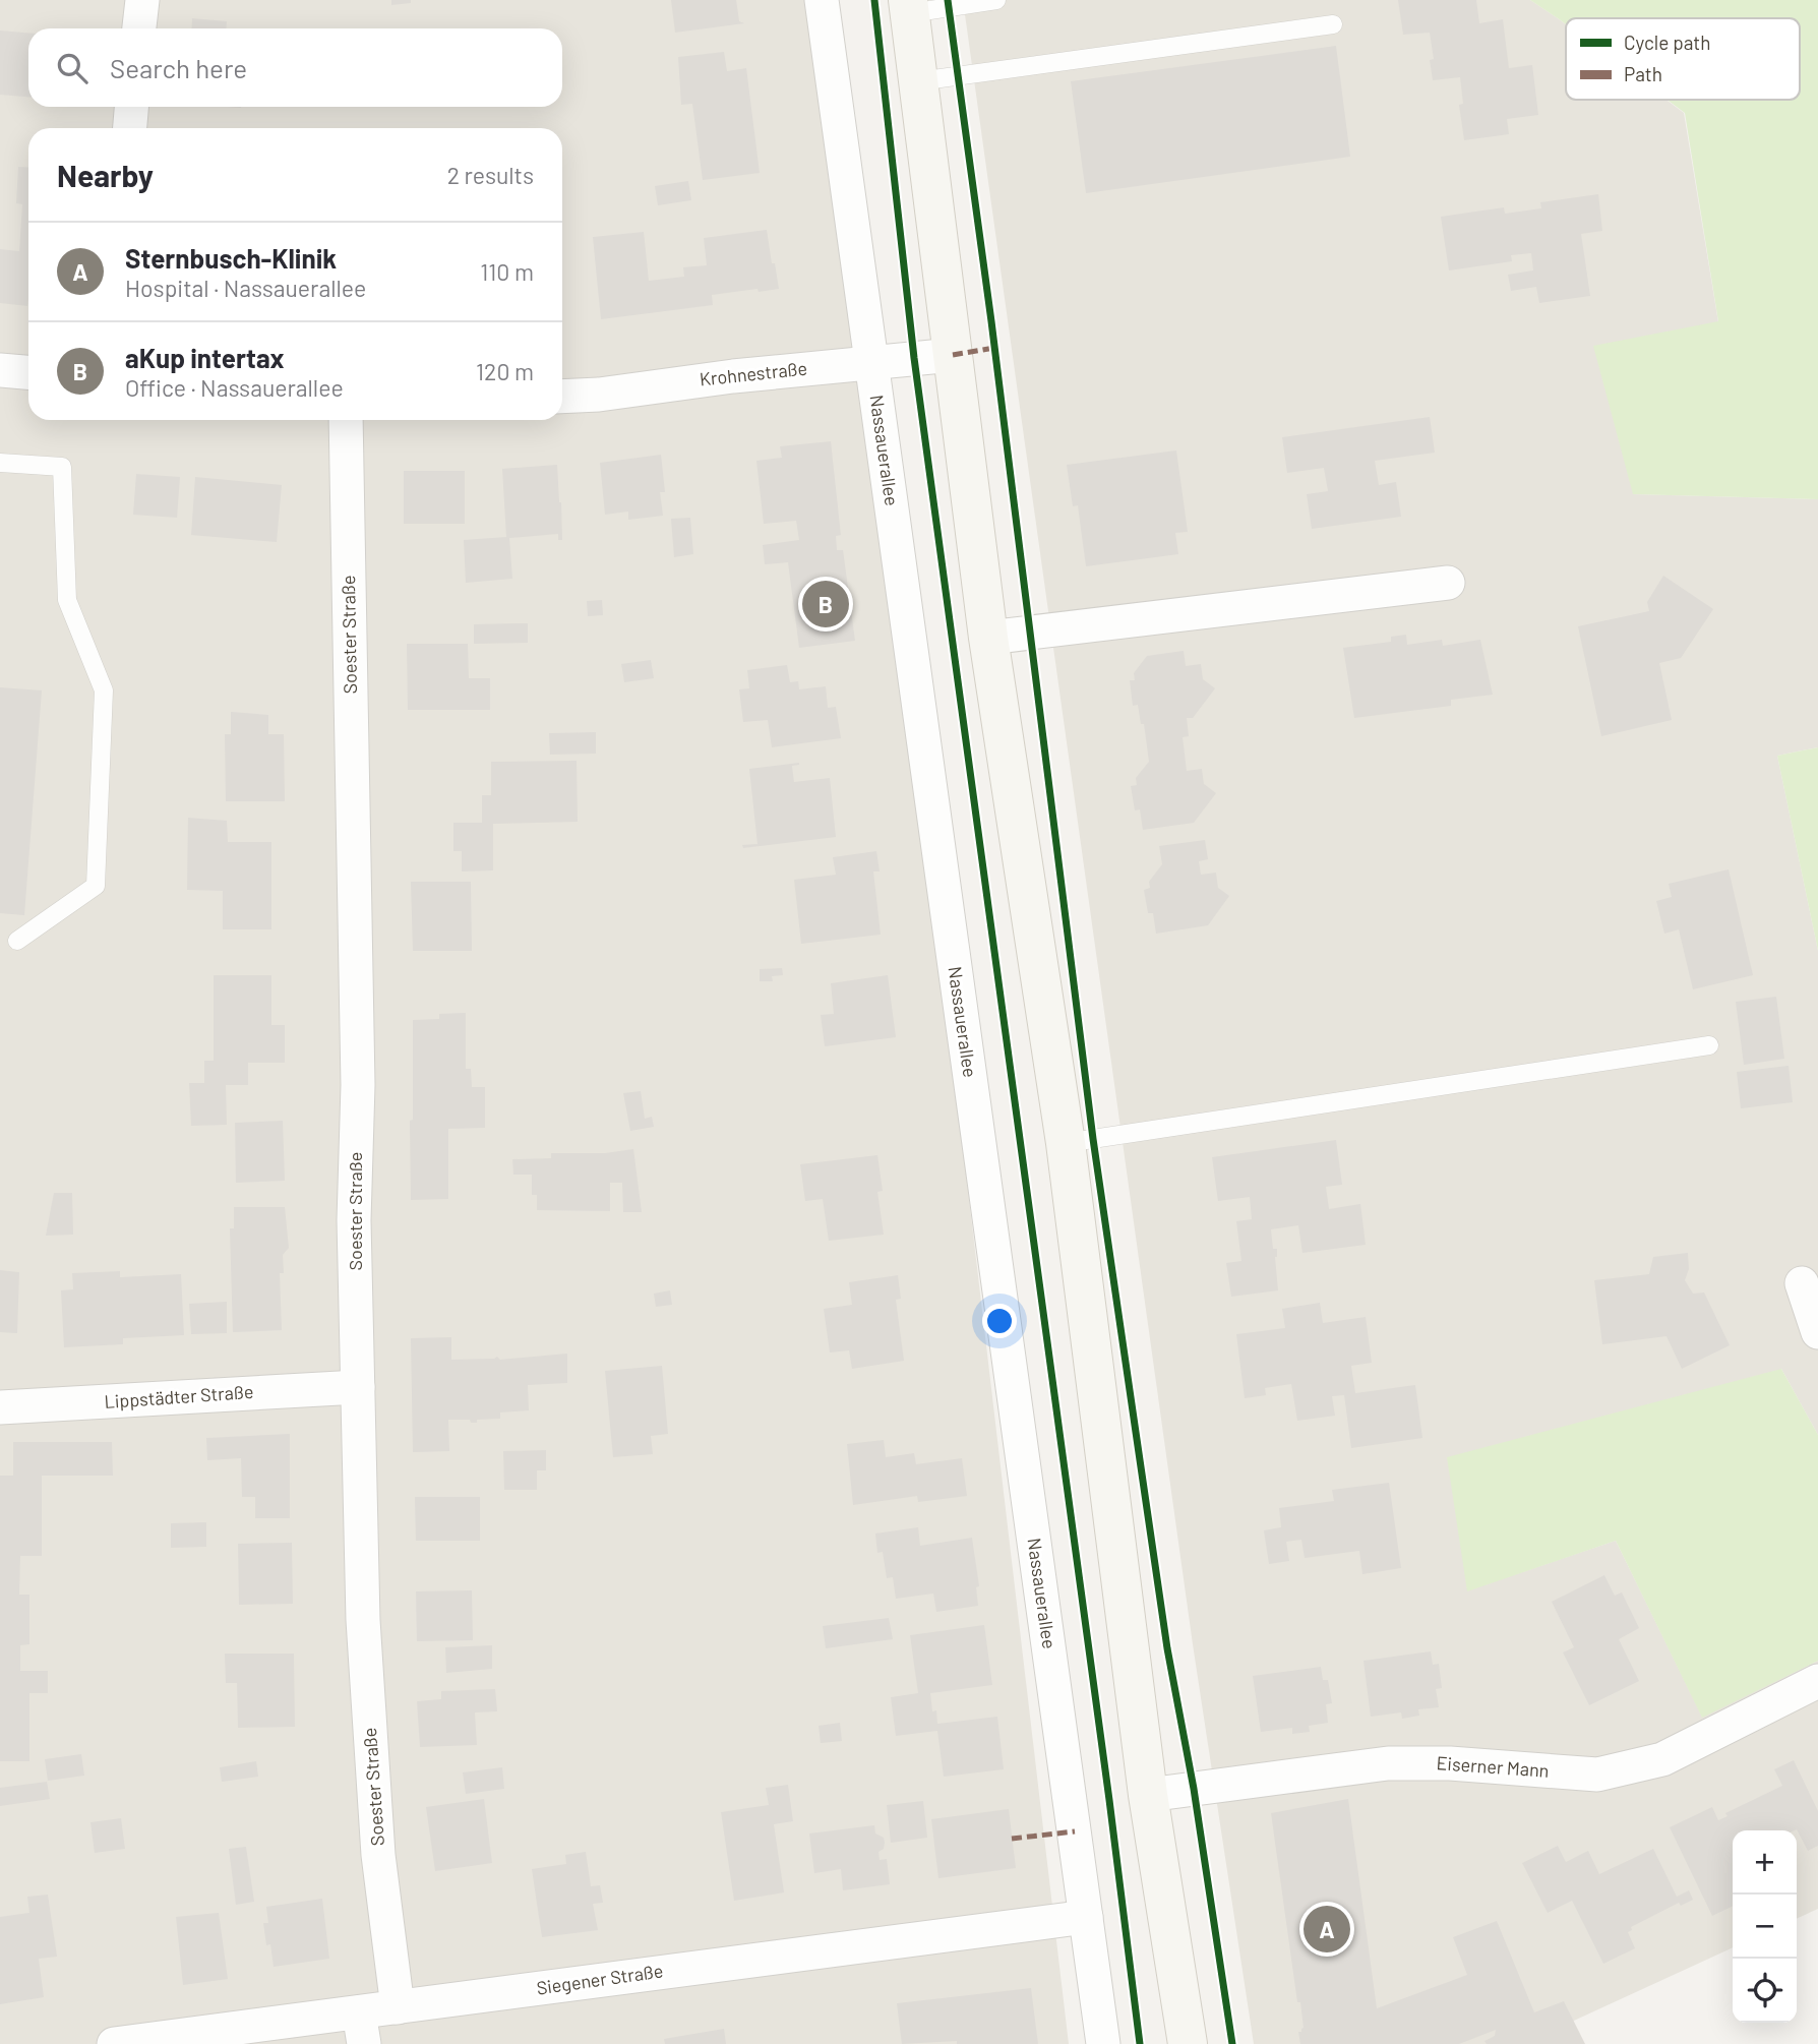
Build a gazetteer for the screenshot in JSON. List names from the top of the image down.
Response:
{
  "streets": {
    "street": [
      "Krohnestraße",
      "Nassauerallee",
      "Soester Straße",
      "Lippstädter Straße",
      "Eiserner Mann",
      "Siegener Straße"
    ]
  },
  "crossings": [
    ["Krohnestraße", "Nassauerallee"],
    ["Nassauerallee", "Siegener Straße"],
    ["Soester Straße", "Lippstädter Straße"],
    ["Soester Straße", "Siegener Straße"]
  ],
  "legend": ["Cycle path", "Path"],
  "page": {
    "search": "Search here",
    "heading": ["Nearby", "2 results"],
    "list": [
      {
        "mark": "A",
        "name": "Sternbusch-Klinik",
        "note": "Hospital · Nassauerallee",
        "value": "110 m"
      },
      {
        "mark": "B",
        "name": "aKup intertax",
        "note": "Office · Nassauerallee",
        "value": "120 m"
      }
    ],
    "pins": ["B", "A"],
    "map_buttons": ["+", "−"]
  }
}
